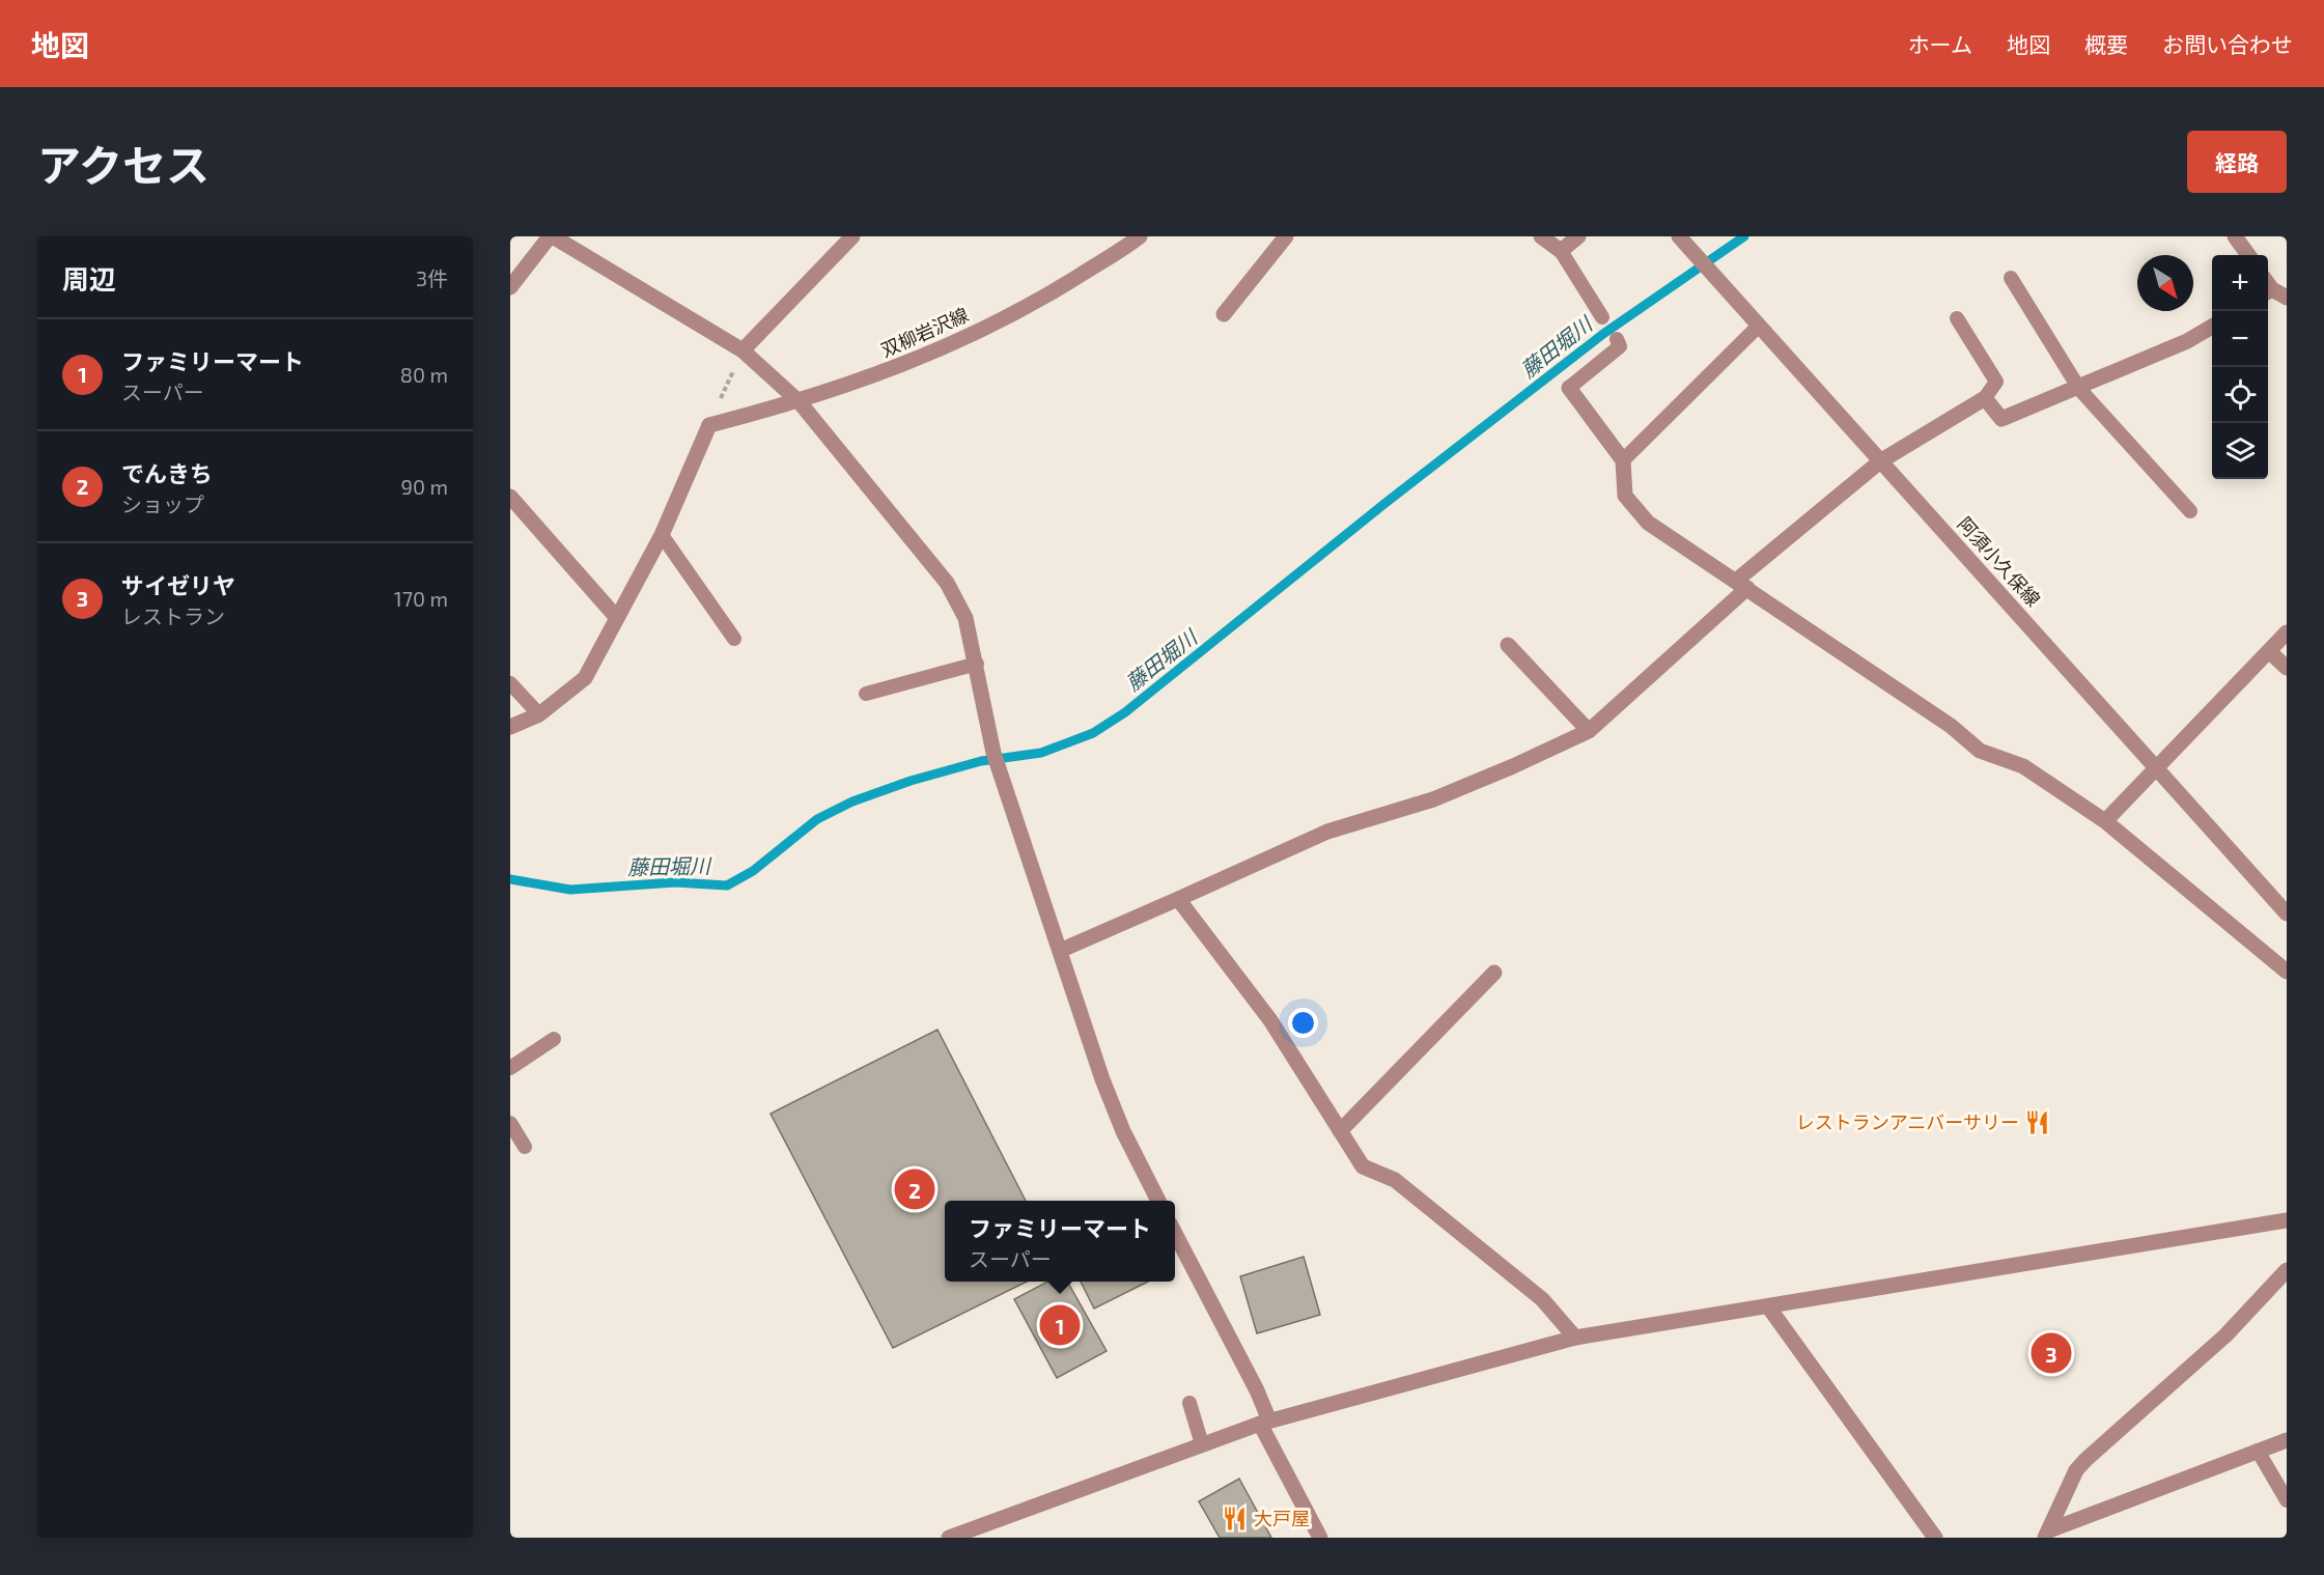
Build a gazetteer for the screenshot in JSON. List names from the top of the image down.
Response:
{
  "streets": {
    "street": ["双柳岩沢線", "阿須小久保線"]
  },
  "water": ["藤田堀川"],
  "places": {
    "restaurant": ["レストランアニバーサリー", "大戸屋"]
  },
  "north": "bottom right",
  "page": {
    "header": "地図",
    "nav": [
      "ホーム",
      "地図",
      "概要",
      "お問い合わせ"
    ],
    "title": "アクセス",
    "buttons": "経路",
    "heading": ["周辺", "3件"],
    "map_buttons": ["+", "−"],
    "list": [
      {
        "mark": "1",
        "name": "ファミリーマート",
        "note": "スーパー",
        "value": "80 m"
      },
      {
        "mark": "2",
        "name": "でんきち",
        "note": "ショップ",
        "value": "90 m"
      },
      {
        "mark": "3",
        "name": "サイゼリヤ",
        "note": "レストラン",
        "value": "170 m"
      }
    ],
    "pins": ["2", "1", "3"],
    "popup": ["ファミリーマート", "スーパー"]
  }
}
